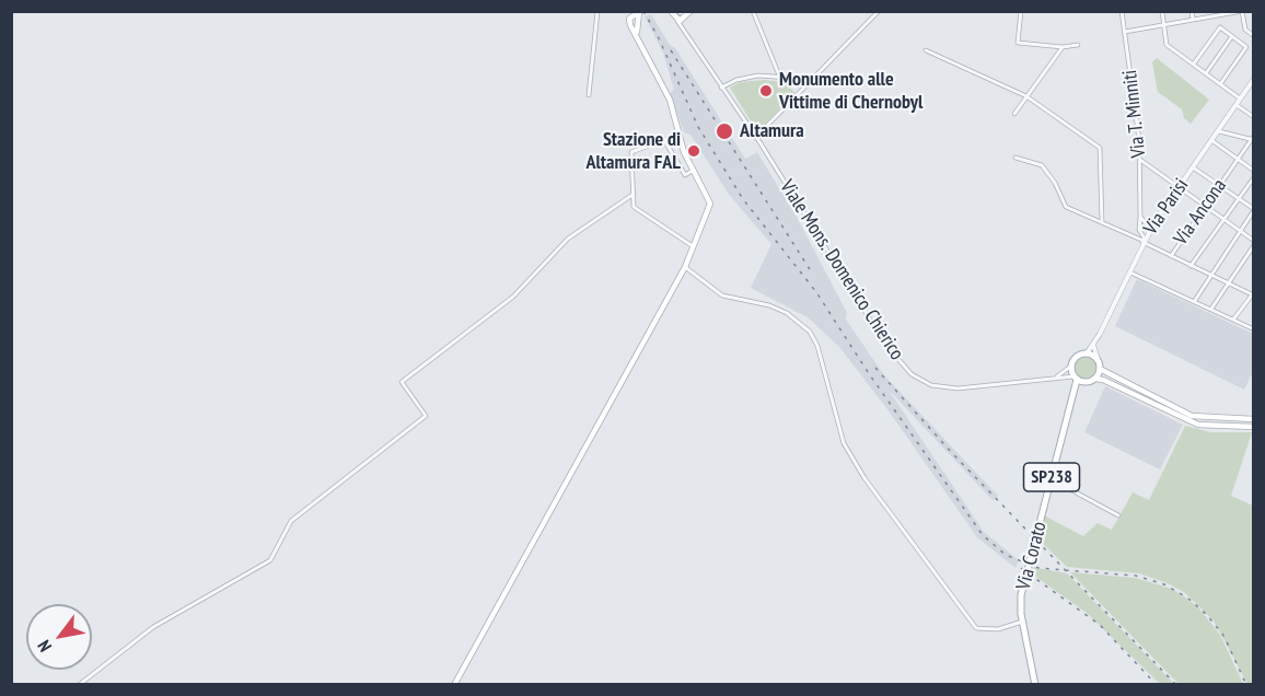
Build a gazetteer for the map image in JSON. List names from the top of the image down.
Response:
{
  "streets": {
    "main road": ["SP238", "Via Corato"],
    "street": [
      "Via T. Minniti",
      "Via Parisi",
      "Via Ancona",
      "Viale Mons. Domenico Chierico"
    ]
  },
  "crossings": [
    ["Via T. Minniti", "Via Parisi"],
    ["Via Parisi", "Viale Mons. Domenico Chierico"],
    ["Via Parisi", "Via Corato"],
    ["Viale Mons. Domenico Chierico", "Via Corato"]
  ],
  "places": ["Monumento alle Vittime di Chernobyl", "Altamura", "Stazione di Altamura FAL"],
  "north": "bottom left"
}
